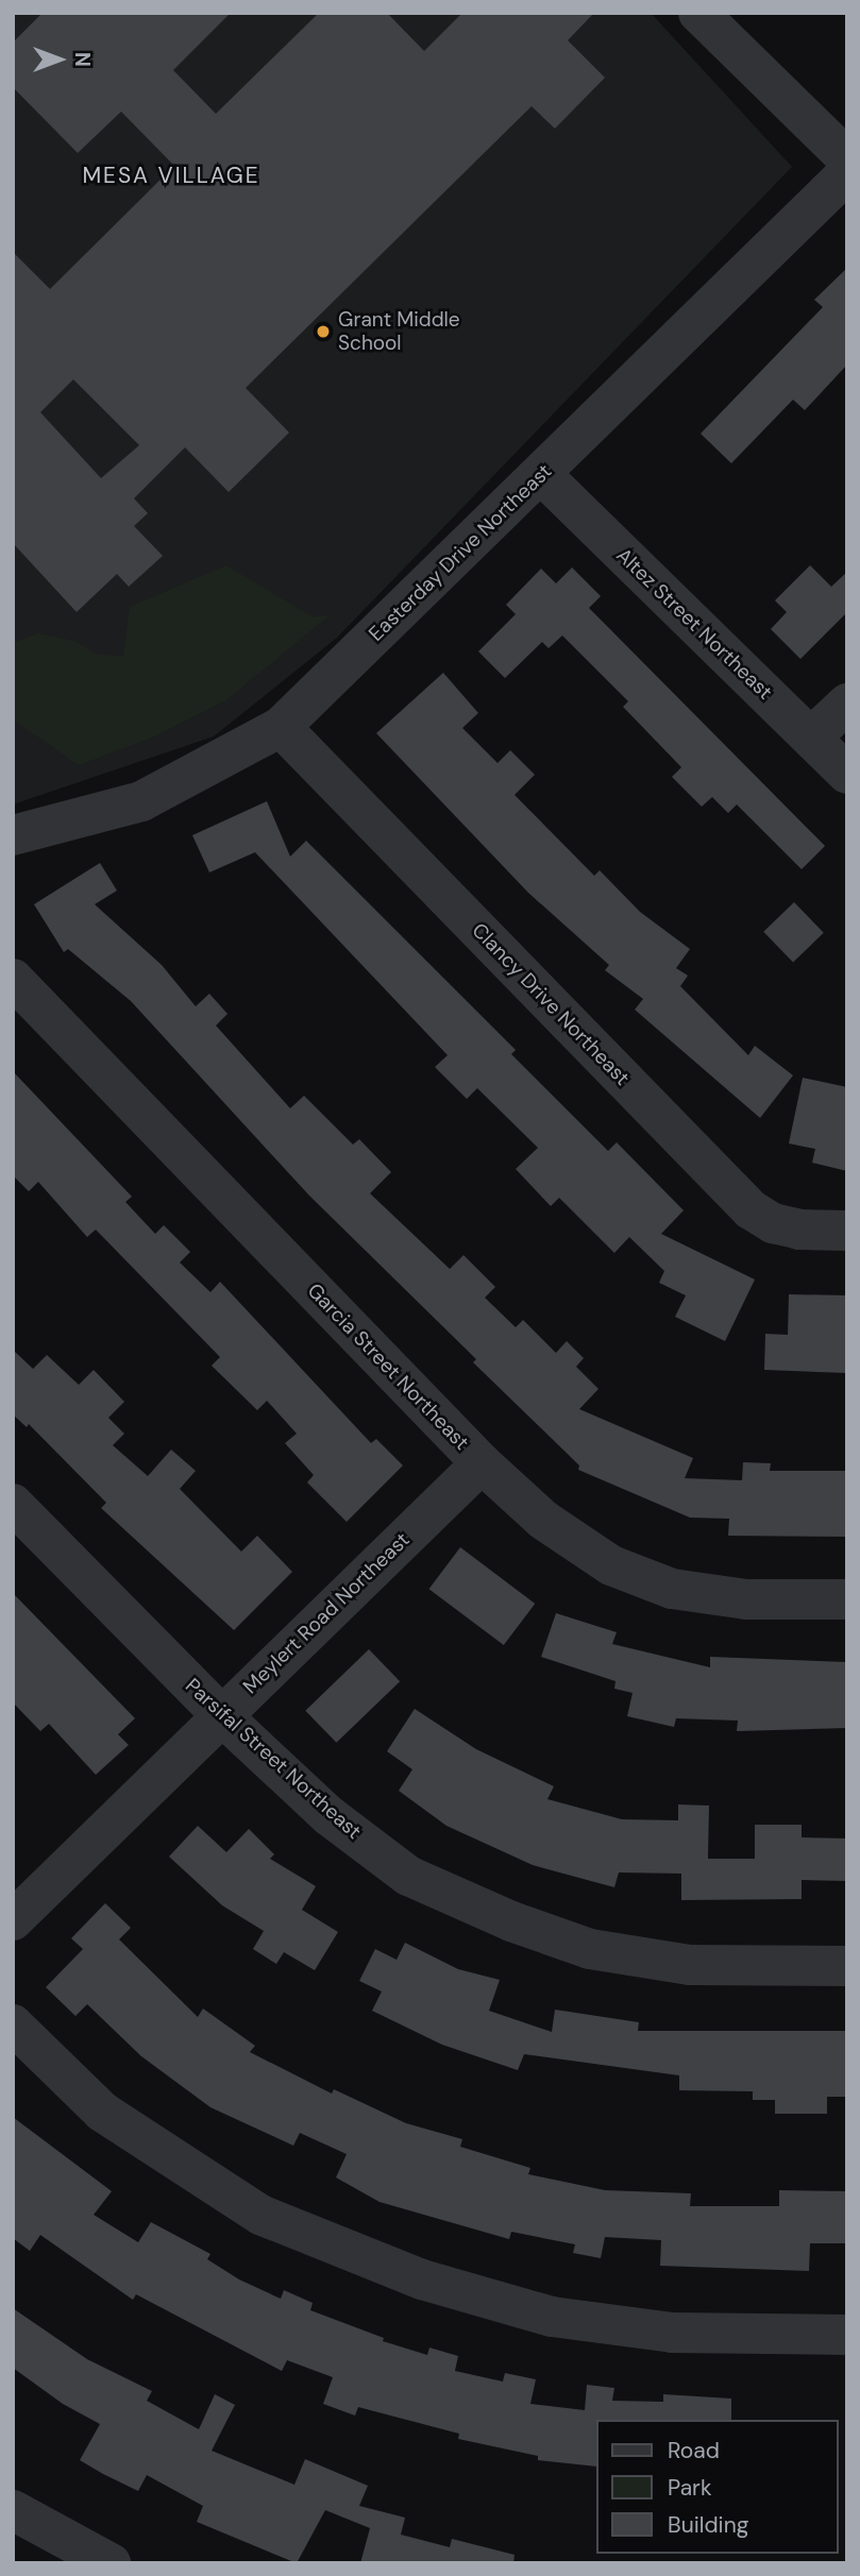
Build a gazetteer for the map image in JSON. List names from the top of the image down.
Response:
{
  "streets": {
    "street": [
      "Easterday Drive Northeast",
      "Altez Street Northeast",
      "Clancy Drive Northeast",
      "Garcia Street Northeast",
      "Meylert Road Northeast",
      "Parsifal Street Northeast"
    ]
  },
  "crossings": [
    ["Easterday Drive Northeast", "Altez Street Northeast"],
    ["Easterday Drive Northeast", "Clancy Drive Northeast"],
    ["Garcia Street Northeast", "Meylert Road Northeast"],
    ["Meylert Road Northeast", "Parsifal Street Northeast"]
  ],
  "districts": ["MESA VILLAGE"],
  "places": ["Grant Middle School"],
  "legend": ["Road", "Park", "Building"],
  "north": "right"
}
